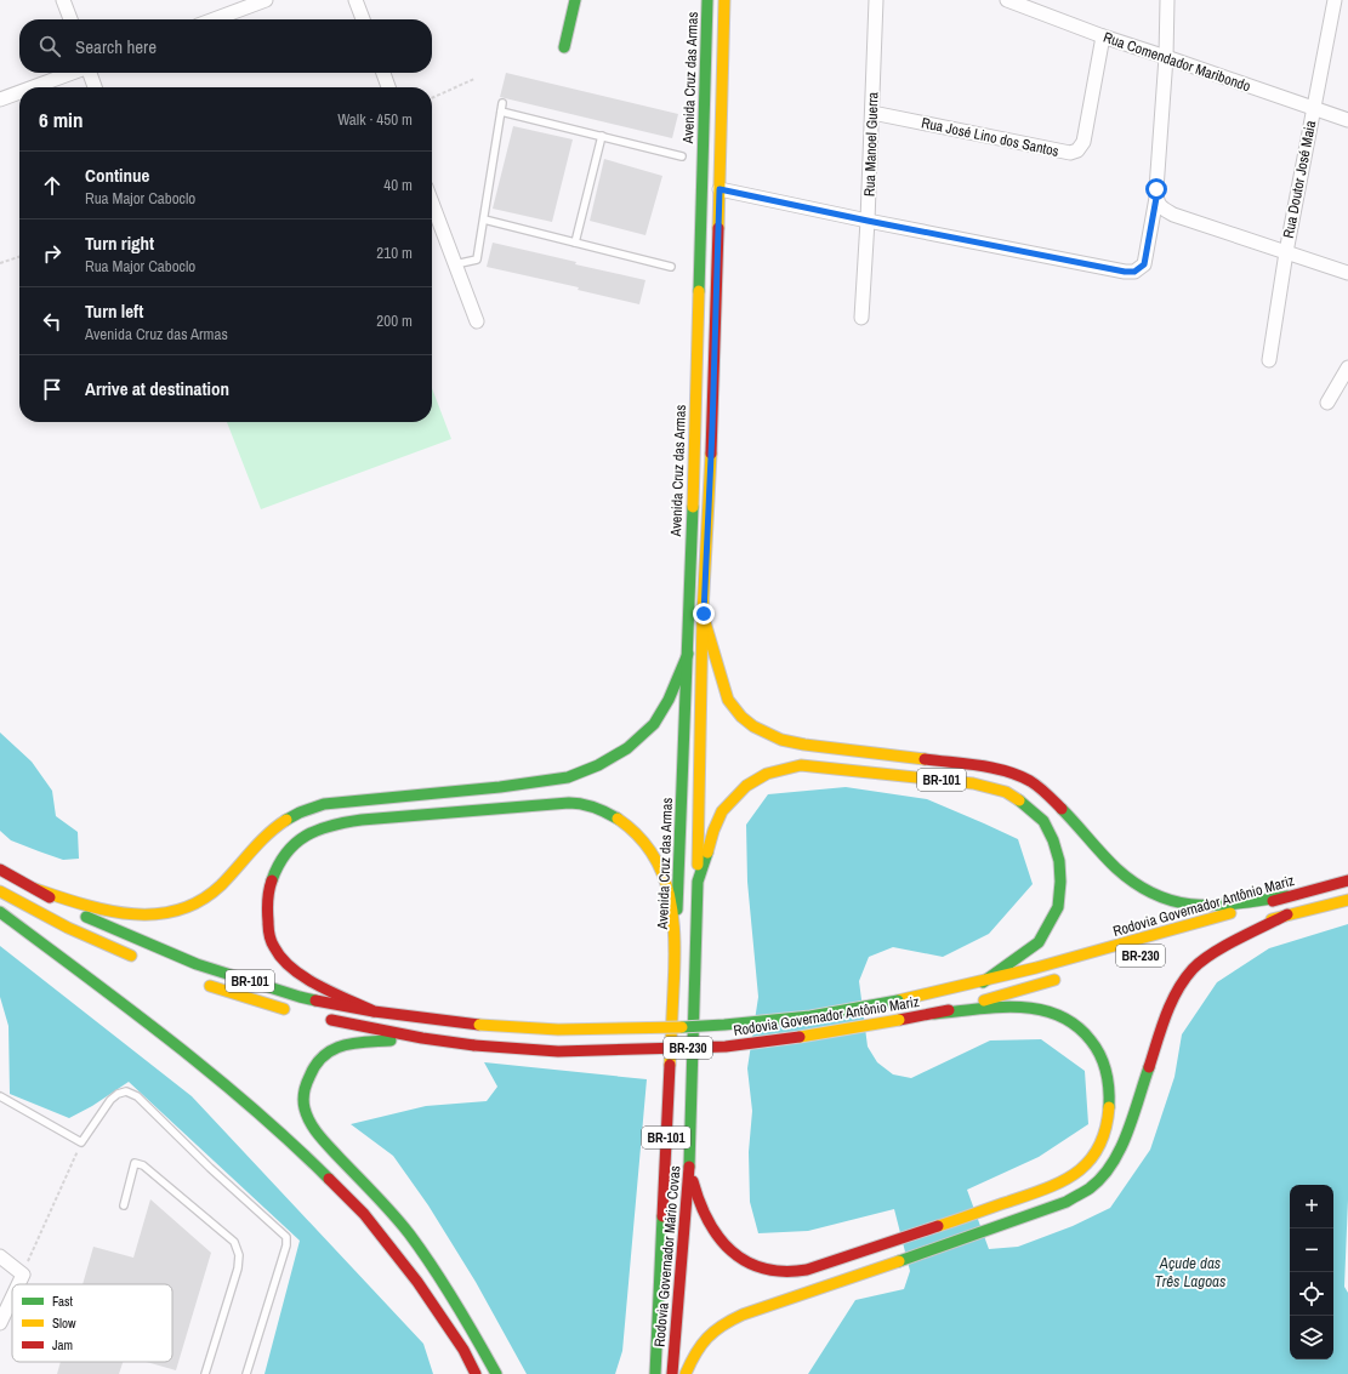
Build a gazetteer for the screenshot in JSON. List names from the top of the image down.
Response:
{
  "streets": {
    "main road": [
      "Avenida Cruz das Armas",
      "BR-101",
      "Rodovia Governador Antônio Mariz",
      "BR-230",
      "Rodovia Governador Mário Covas"
    ],
    "street": [
      "Rua Comendador Maribondo",
      "Rua José Lino dos Santos",
      "Rua Manoel Guerra",
      "Rua Doutor José Maia"
    ]
  },
  "crossings": [
    ["Rua Comendador Maribondo", "Rua José Lino dos Santos"],
    ["Rua Comendador Maribondo", "Rua Doutor José Maia"],
    ["Avenida Cruz das Armas", "BR-101"],
    ["Rua José Lino dos Santos", "Rua Manoel Guerra"],
    ["BR-101", "Rodovia Governador Antônio Mariz"],
    ["BR-101", "Rodovia Governador Mário Covas"]
  ],
  "water": ["Açude das Três Lagoas"],
  "legend": ["Fast", "Slow", "Jam"],
  "page": {
    "search": "Search here",
    "heading": ["6 min", "Walk · 450 m"],
    "list": [
      ["Continue", "Rua Major Caboclo", "40 m"],
      ["Turn right", "Rua Major Caboclo", "210 m"],
      ["Turn left", "Avenida Cruz das Armas", "200 m"],
      "Arrive at destination"
    ],
    "map_buttons": ["+", "−"]
  }
}
